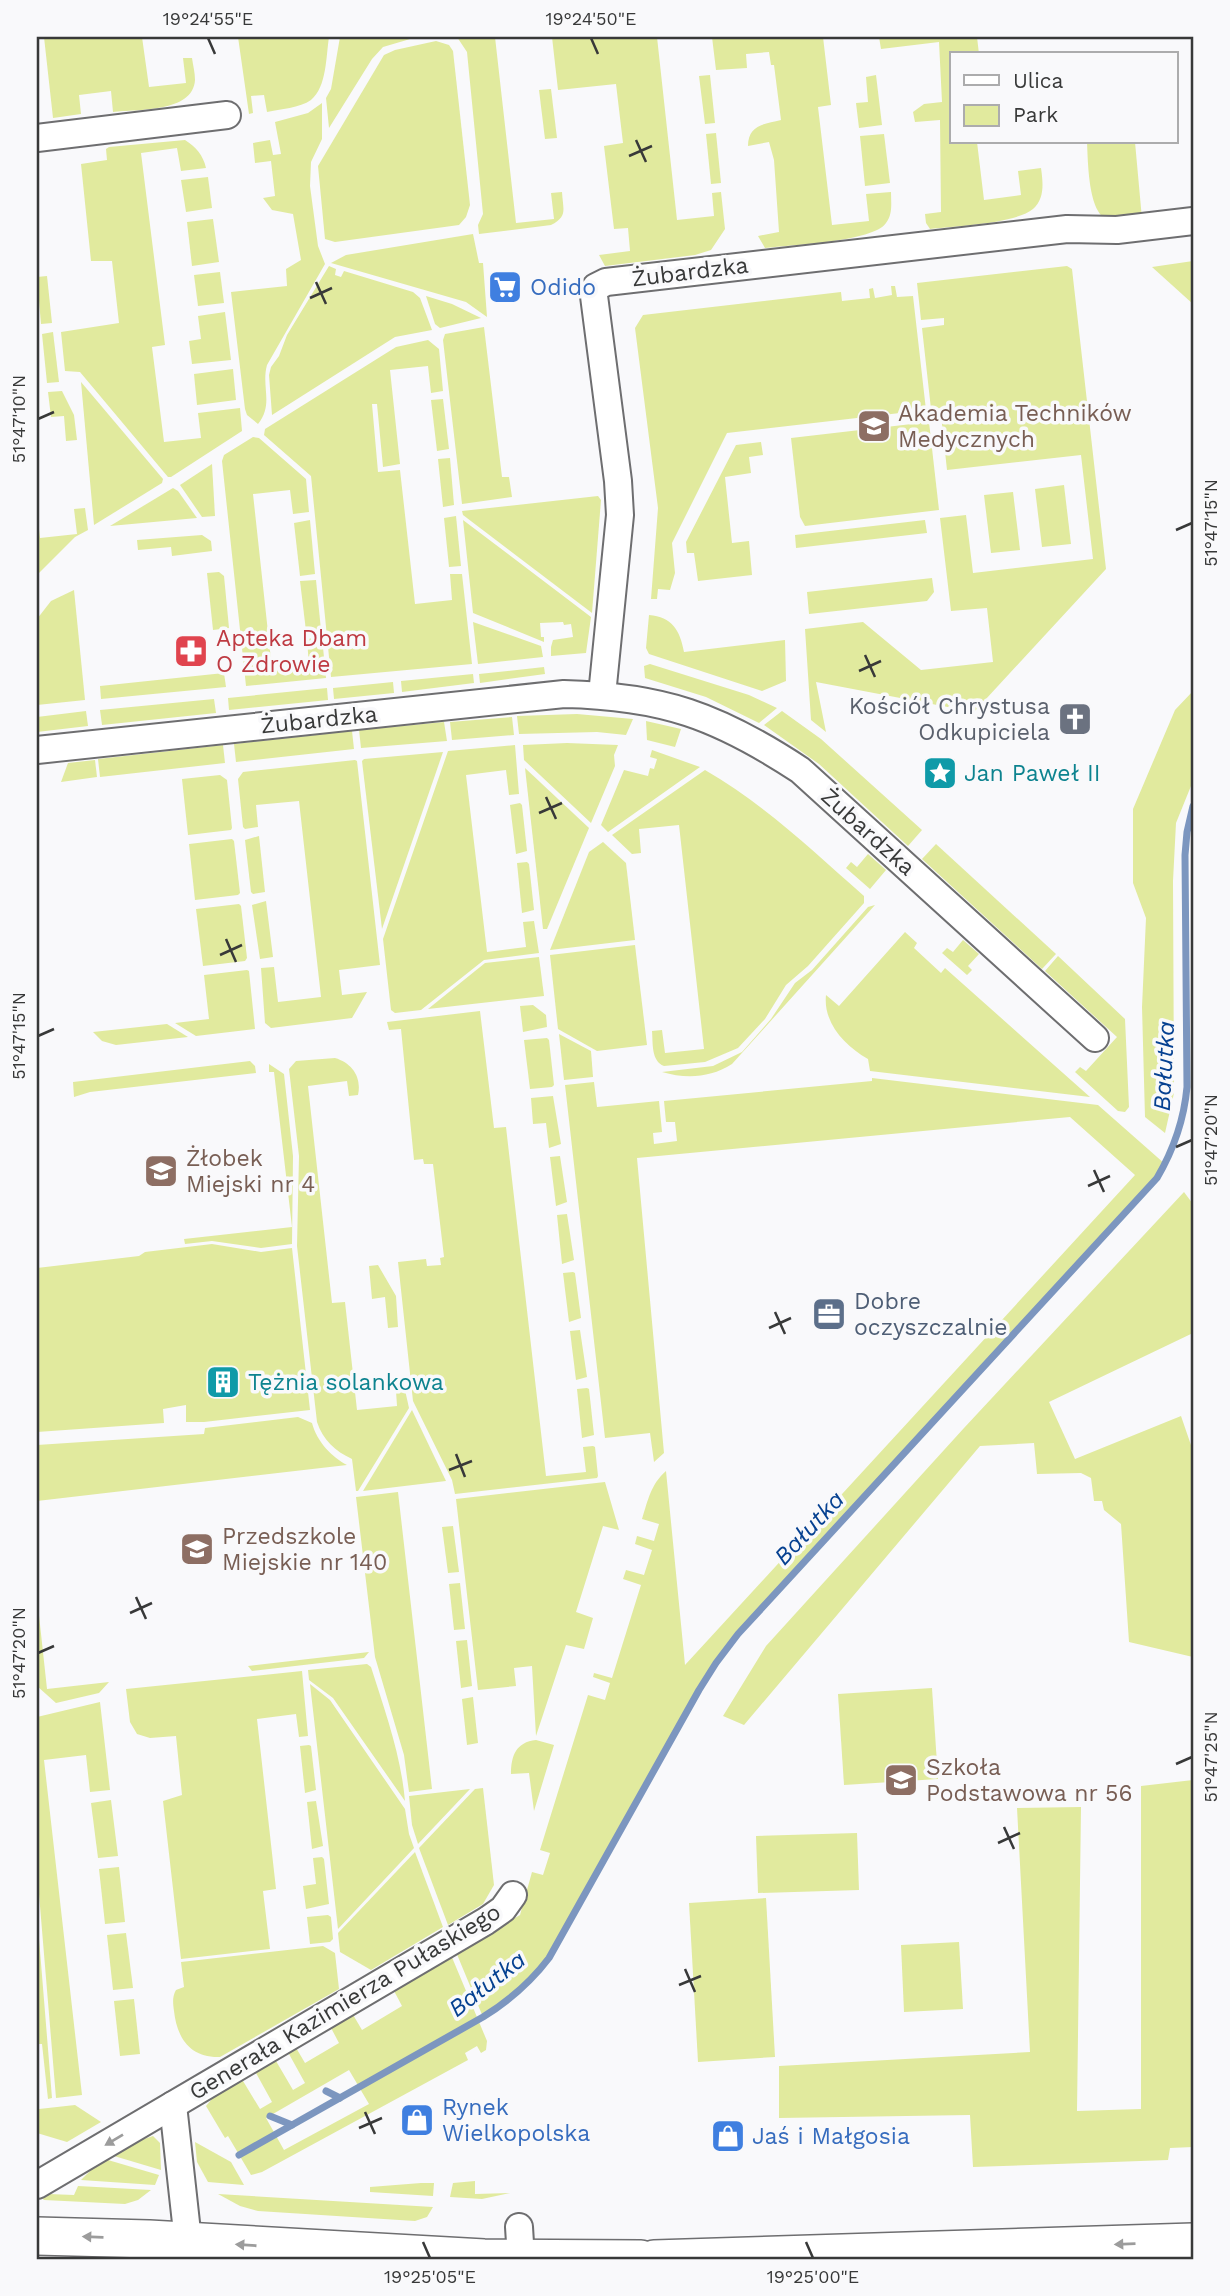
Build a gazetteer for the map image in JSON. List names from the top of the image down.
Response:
{
  "streets": {
    "street": ["Żubardzka", "Generała Kazimierza Pułaskiego"]
  },
  "water": ["Bałutka"],
  "places": {
    "supermarket": ["Odido"],
    "school or university": [
      "Akademia Techników Medycznych",
      "Żłobek Miejski nr 4",
      "Przedszkole Miejskie nr 140",
      "Szkoła Podstawowa nr 56"
    ],
    "pharmacy": ["Apteka Dbam O Zdrowie"],
    "church": ["Kościół Chrystusa Odkupiciela"],
    "place": ["Jan Paweł II"],
    "office": ["Dobre oczyszczalnie"],
    "building": ["Tężnia solankowa"],
    "shop": ["Rynek Wielkopolska", "Jaś i Małgosia"]
  },
  "legend": ["Ulica", "Park"],
  "coordinates": [
    "19°24'55\"E",
    "19°24'50\"E",
    "51°47'10\"N",
    "51°47'15\"N",
    "51°47'20\"N",
    "51°47'25\"N",
    "19°25'05\"E",
    "19°25'00\"E"
  ]
}
